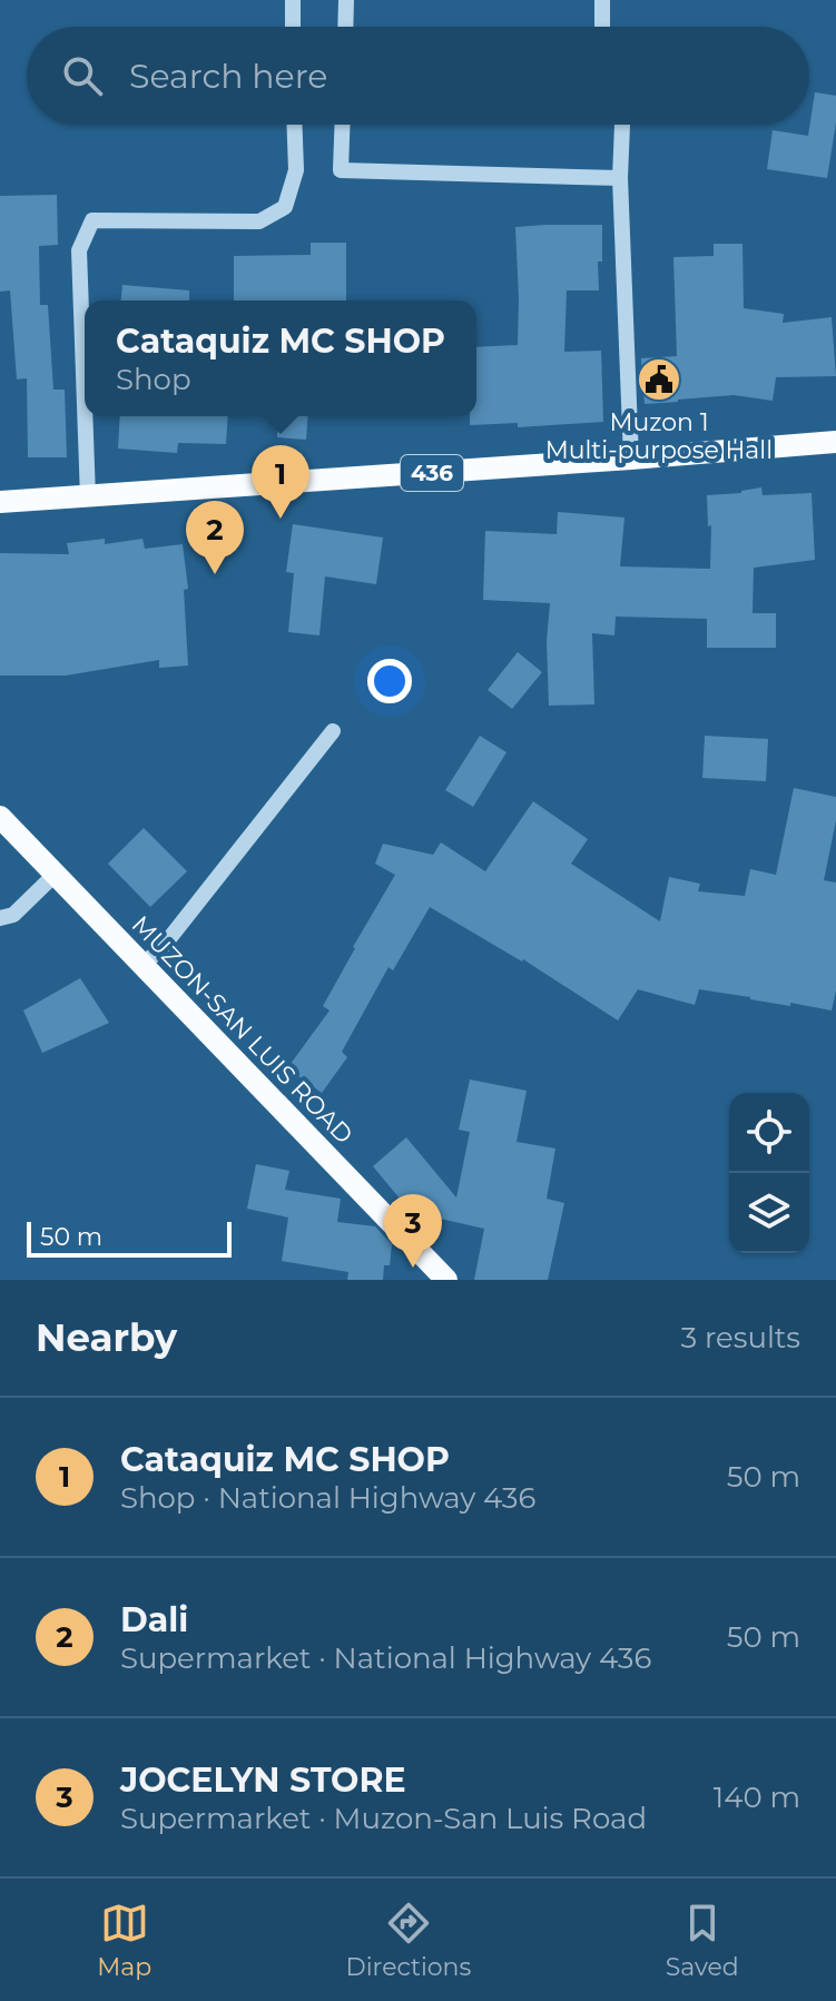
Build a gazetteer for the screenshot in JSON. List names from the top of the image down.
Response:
{
  "streets": {
    "main road": ["436", "MUZON-SAN LUIS ROAD"]
  },
  "places": {
    "public building": ["Muzon 1 Multi-purpose Hall"]
  },
  "scale_bar": "50 m",
  "page": {
    "search": "Search here",
    "popup": ["Cataquiz MC SHOP", "Shop"],
    "pins": ["1", "2", "3"],
    "scale": "50 m",
    "heading": ["Nearby", "3 results"],
    "list": [
      {
        "mark": "1",
        "name": "Cataquiz MC SHOP",
        "note": "Shop · National Highway 436",
        "value": "50 m"
      },
      {
        "mark": "2",
        "name": "Dali",
        "note": "Supermarket · National Highway 436",
        "value": "50 m"
      },
      {
        "mark": "3",
        "name": "JOCELYN STORE",
        "note": "Supermarket · Muzon-San Luis Road",
        "value": "140 m"
      }
    ],
    "nav": ["Map", "Directions", "Saved"]
  }
}
